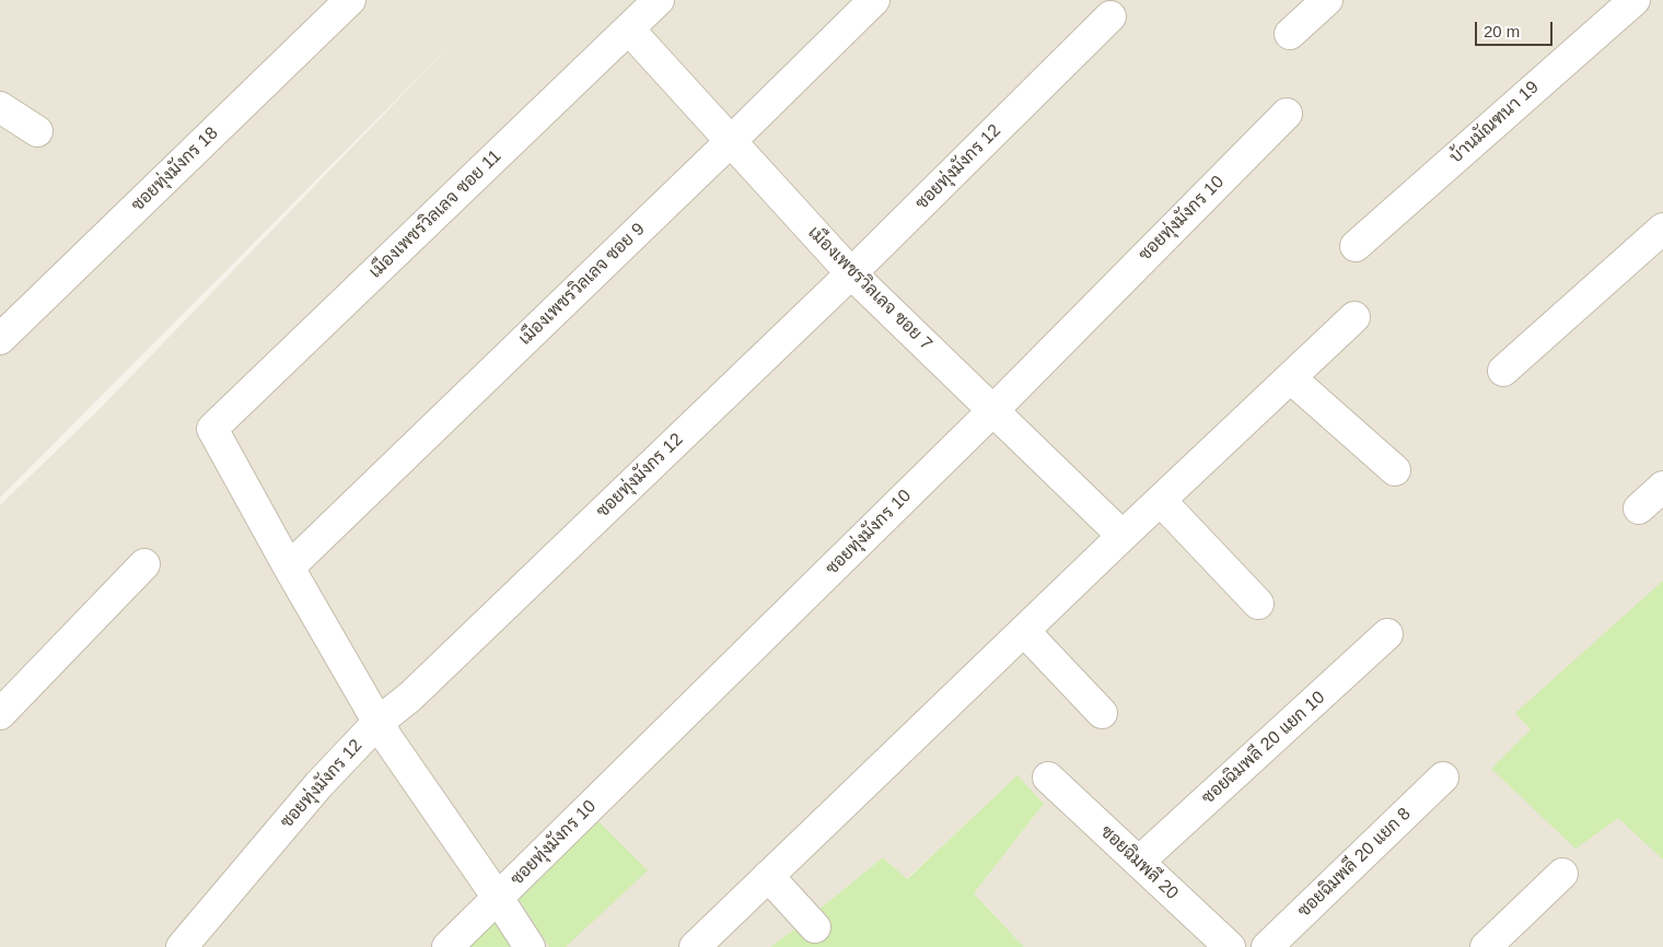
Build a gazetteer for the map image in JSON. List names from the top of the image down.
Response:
{
  "streets": {
    "street": [
      "บ้านมัณฑนา 19",
      "ซอยทุ่งมังกร 12",
      "ซอยทุ่งมังกร 18",
      "เมืองเพชรวิลเลจ ซอย 11",
      "ซอยทุ่งมังกร 10",
      "เมืองเพชรวิลเลจ ซอย 9",
      "เมืองเพชรวิลเลจ ซอย 7",
      "ซอยฉิมพลี 20 แยก 10",
      "ซอยฉิมพลี 20",
      "ซอยฉิมพลี 20 แยก 8"
    ]
  },
  "crossings": [
    ["ซอยทุ่งมังกร 12", "เมืองเพชรวิลเลจ ซอย 7"],
    ["เมืองเพชรวิลเลจ ซอย 11", "เมืองเพชรวิลเลจ ซอย 9"],
    ["เมืองเพชรวิลเลจ ซอย 11", "เมืองเพชรวิลเลจ ซอย 7"],
    ["ซอยทุ่งมังกร 10", "เมืองเพชรวิลเลจ ซอย 7"],
    ["เมืองเพชรวิลเลจ ซอย 9", "เมืองเพชรวิลเลจ ซอย 7"],
    ["ซอยฉิมพลี 20 แยก 10", "ซอยฉิมพลี 20"]
  ],
  "scale_bar": "20 m"
}
